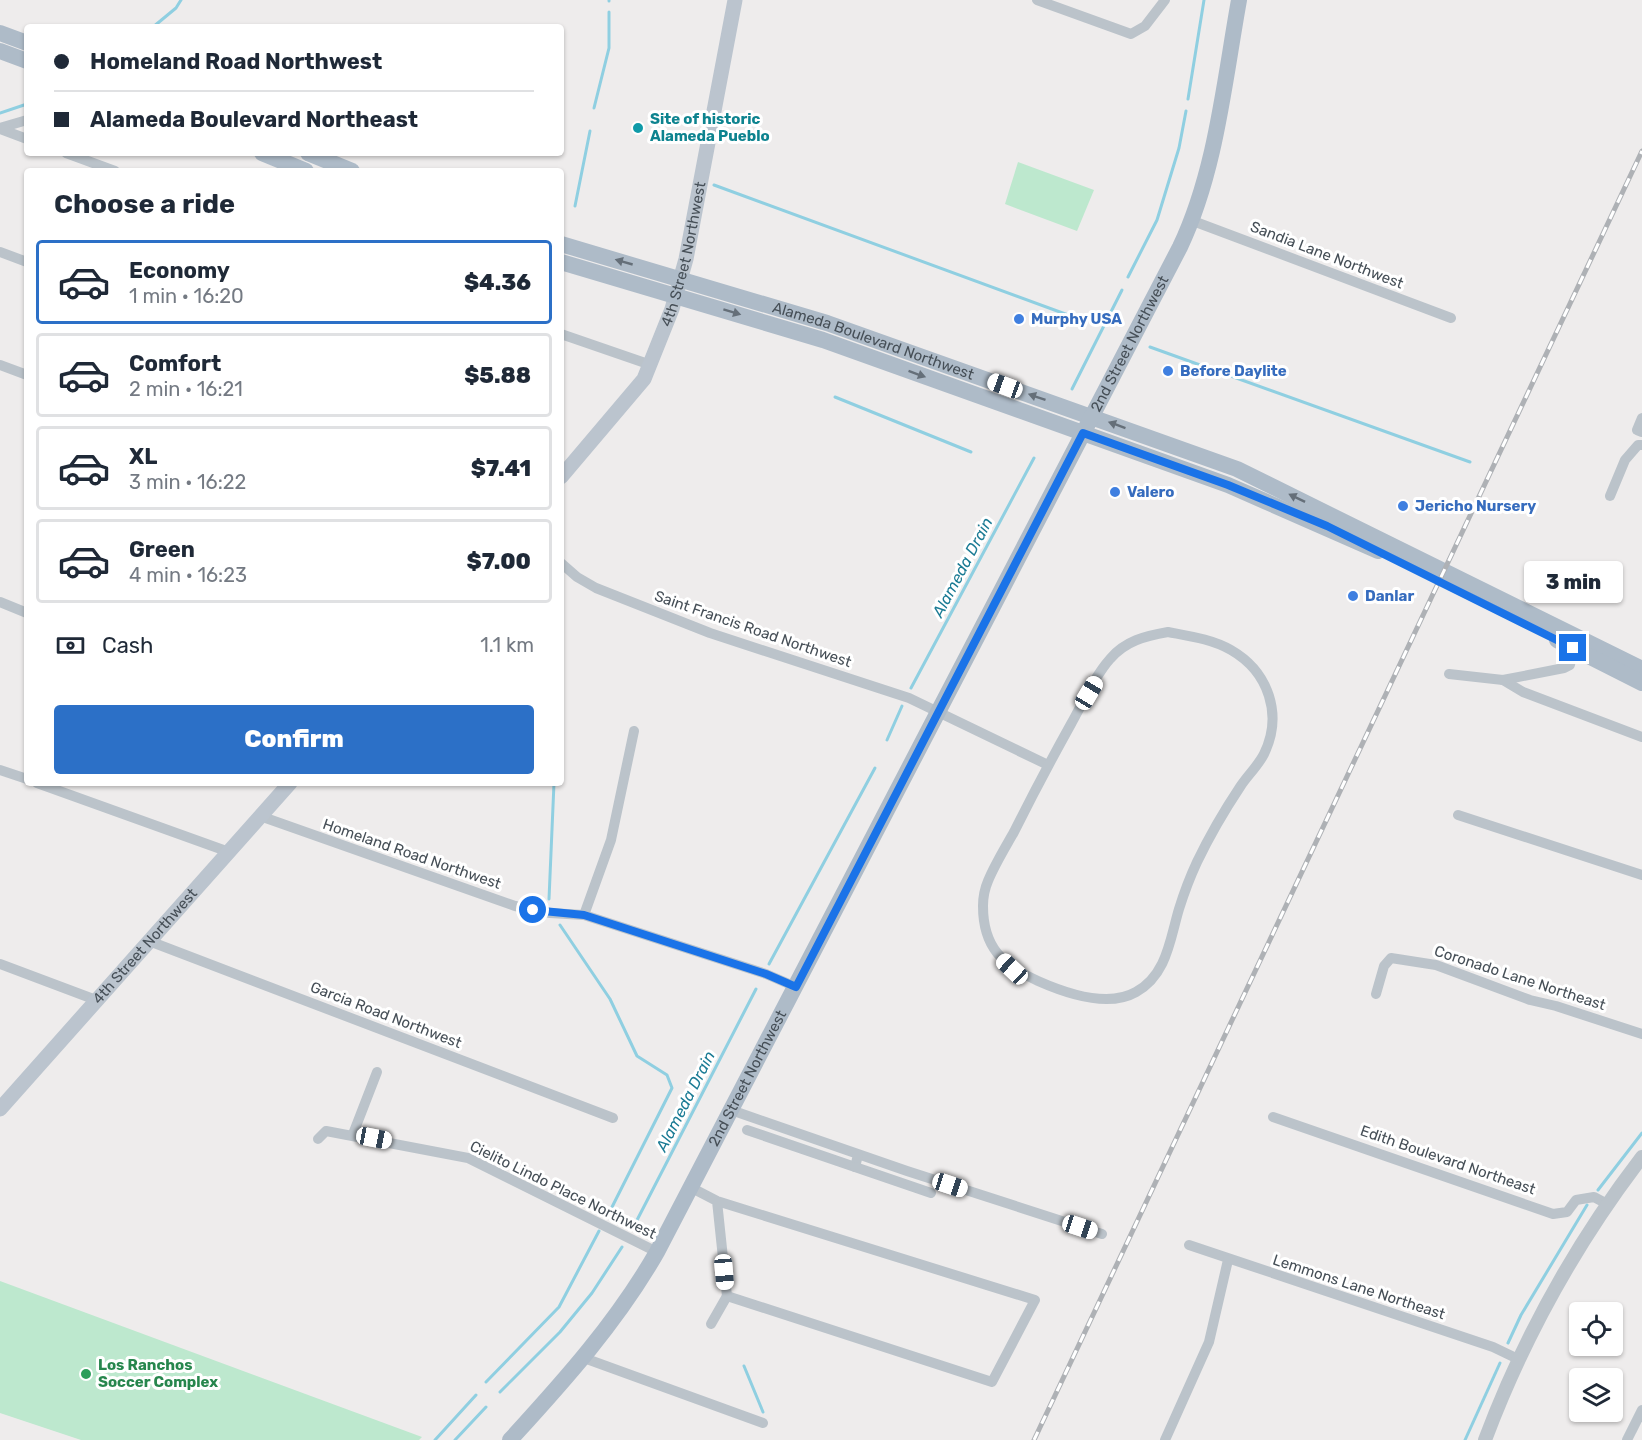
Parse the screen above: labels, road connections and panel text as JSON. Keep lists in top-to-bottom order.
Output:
{
  "streets": {
    "main road": ["4th Street Northwest", "Alameda Boulevard Northwest", "2nd Street Northwest"],
    "street": [
      "Sandia Lane Northwest",
      "Saint Francis Road Northwest",
      "Homeland Road Northwest",
      "Coronado Lane Northeast",
      "Garcia Road Northwest",
      "Edith Boulevard Northeast",
      "Cielito Lindo Place Northwest",
      "Lemmons Lane Northeast"
    ]
  },
  "crossings": [
    ["4th Street Northwest", "Alameda Boulevard Northwest"],
    ["4th Street Northwest", "Homeland Road Northwest"],
    ["4th Street Northwest", "Garcia Road Northwest"],
    ["Sandia Lane Northwest", "2nd Street Northwest"],
    ["Alameda Boulevard Northwest", "2nd Street Northwest"],
    ["2nd Street Northwest", "Saint Francis Road Northwest"],
    ["2nd Street Northwest", "Homeland Road Northwest"],
    ["2nd Street Northwest", "Cielito Lindo Place Northwest"]
  ],
  "water": ["Alameda Drain"],
  "places": [
    "Site of historic Alameda Pueblo",
    "Murphy USA",
    "Before Daylite",
    "Valero",
    "Jericho Nursery",
    "Danlar",
    "Los Ranchos Soccer Complex"
  ],
  "page": {
    "banner": ["Homeland Road Northwest", "Alameda Boulevard Northeast"],
    "heading": "Choose a ride",
    "list": [
      {
        "name": "Economy",
        "note": "1 min · 16:20",
        "value": "$4.36"
      },
      {
        "name": "Comfort",
        "note": "2 min · 16:21",
        "value": "$5.88"
      },
      {
        "name": "XL",
        "note": "3 min · 16:22",
        "value": "$7.41"
      },
      {
        "name": "Green",
        "note": "4 min · 16:23",
        "value": "$7.00"
      }
    ],
    "bubble": "3 min",
    "pay": ["Cash", "1.1 km"],
    "buttons": "Confirm"
  }
}
